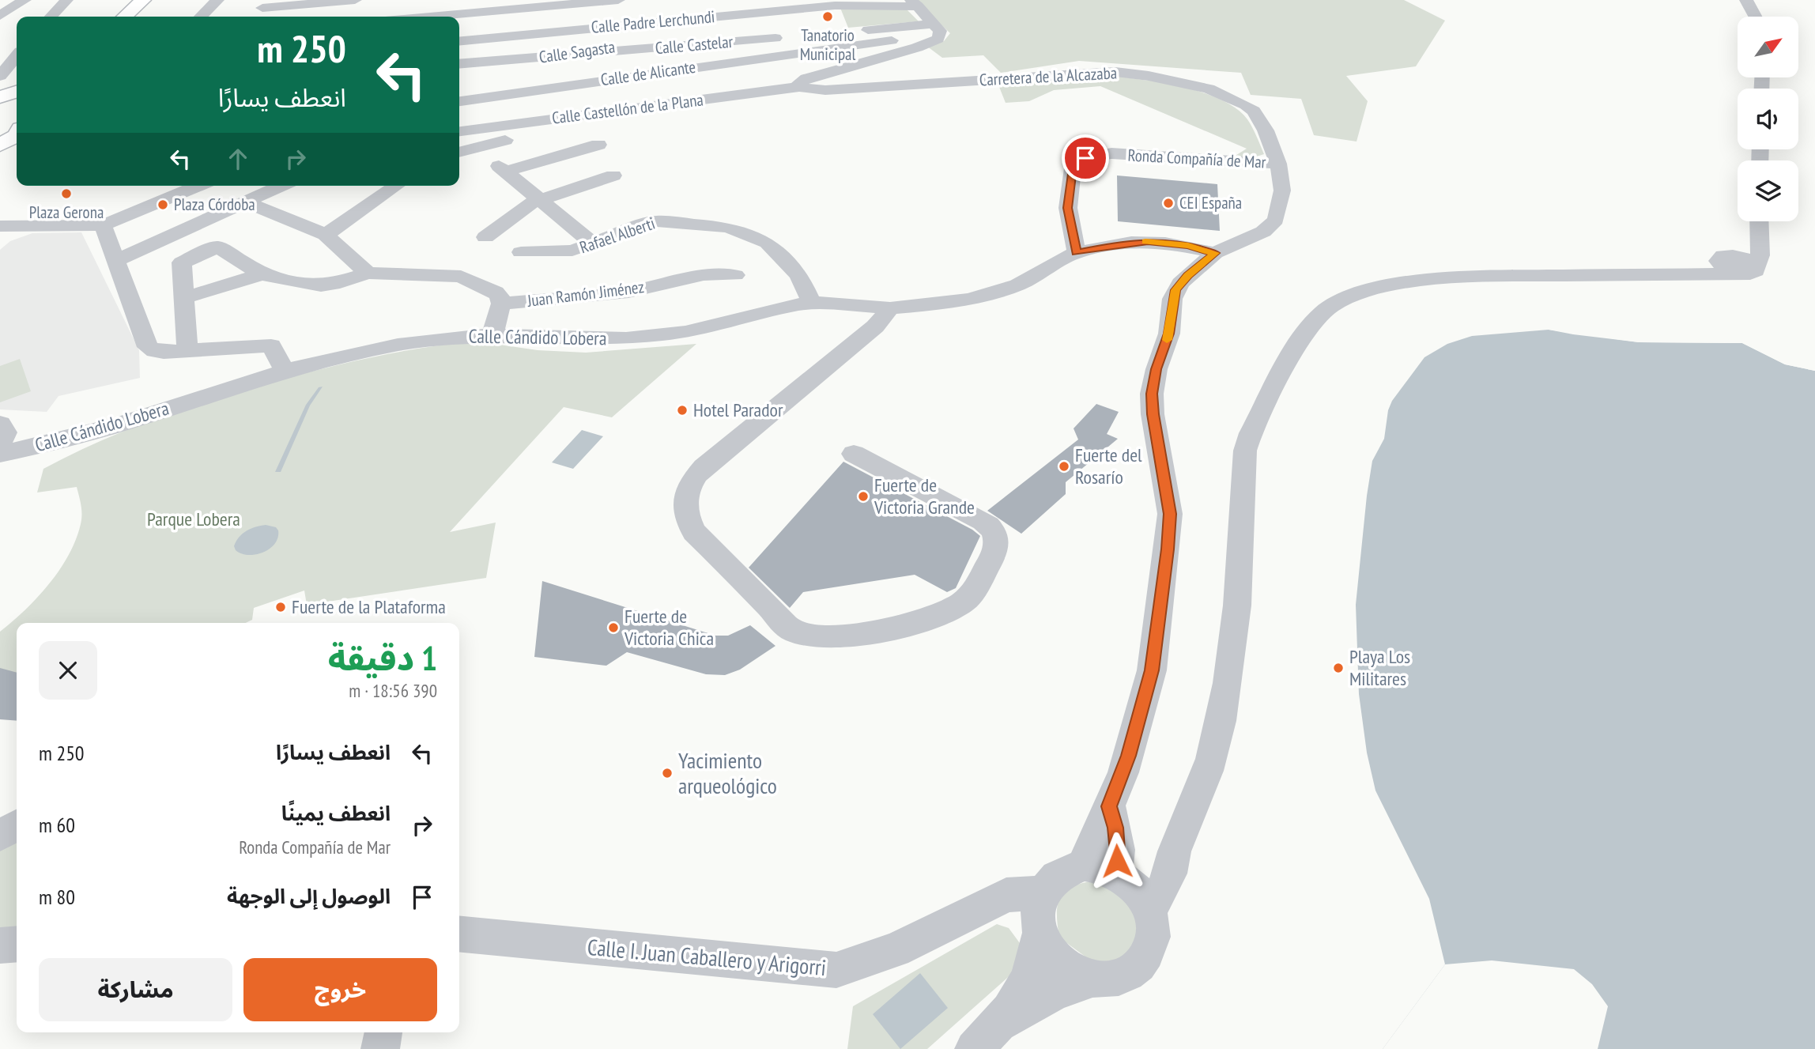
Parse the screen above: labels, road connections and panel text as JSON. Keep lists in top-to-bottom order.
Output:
{
  "streets": {
    "street": [
      "Calle Padre Lerchundi",
      "Calle Castelar",
      "Calle Sagasta",
      "Calle de Alicante",
      "Carretera de la Alcazaba",
      "Calle Castellón de la Plana",
      "Ronda Compañía de Mar",
      "Rafael Alberti",
      "Juan Ramón Jiménez",
      "Calle Cándido Lobera",
      "Calle I. Juan Caballero y Arigorri"
    ]
  },
  "crossings": [
    ["Calle Castelar", "Calle Sagasta"],
    ["Carretera de la Alcazaba", "Calle Castellón de la Plana"],
    ["Carretera de la Alcazaba", "Ronda Compañía de Mar"],
    ["Carretera de la Alcazaba", "Calle Cándido Lobera"],
    ["Carretera de la Alcazaba", "Calle I. Juan Caballero y Arigorri"],
    ["Ronda Compañía de Mar", "Calle Cándido Lobera"],
    ["Rafael Alberti", "Calle Cándido Lobera"]
  ],
  "parks": ["Parque Lobera"],
  "places": [
    "Tanatorio Municipal",
    "Plaza Gerona",
    "CEI España",
    "Plaza Córdoba",
    "Hotel Parador",
    "Fuerte del Rosarío",
    "Fuerte de Victoria Grande",
    "Fuerte de la Plataforma",
    "Fuerte de Victoria Chica",
    "Playa Los Militares",
    "Yacimiento arqueológico"
  ],
  "north": "top right",
  "page": {
    "turn": ["250 m", "انعطف يسارًا"],
    "heading": ["1 دقيقة", "390 m · 18:56"],
    "list": [
      {
        "name": "انعطف يسارًا",
        "value": "250 m"
      },
      {
        "name": "انعطف يمينًا",
        "note": "Ronda Compañía de Mar",
        "value": "60 m"
      },
      {
        "name": "الوصول إلى الوجهة",
        "value": "80 m"
      }
    ],
    "buttons": ["خروج", "مشاركة"]
  }
}
